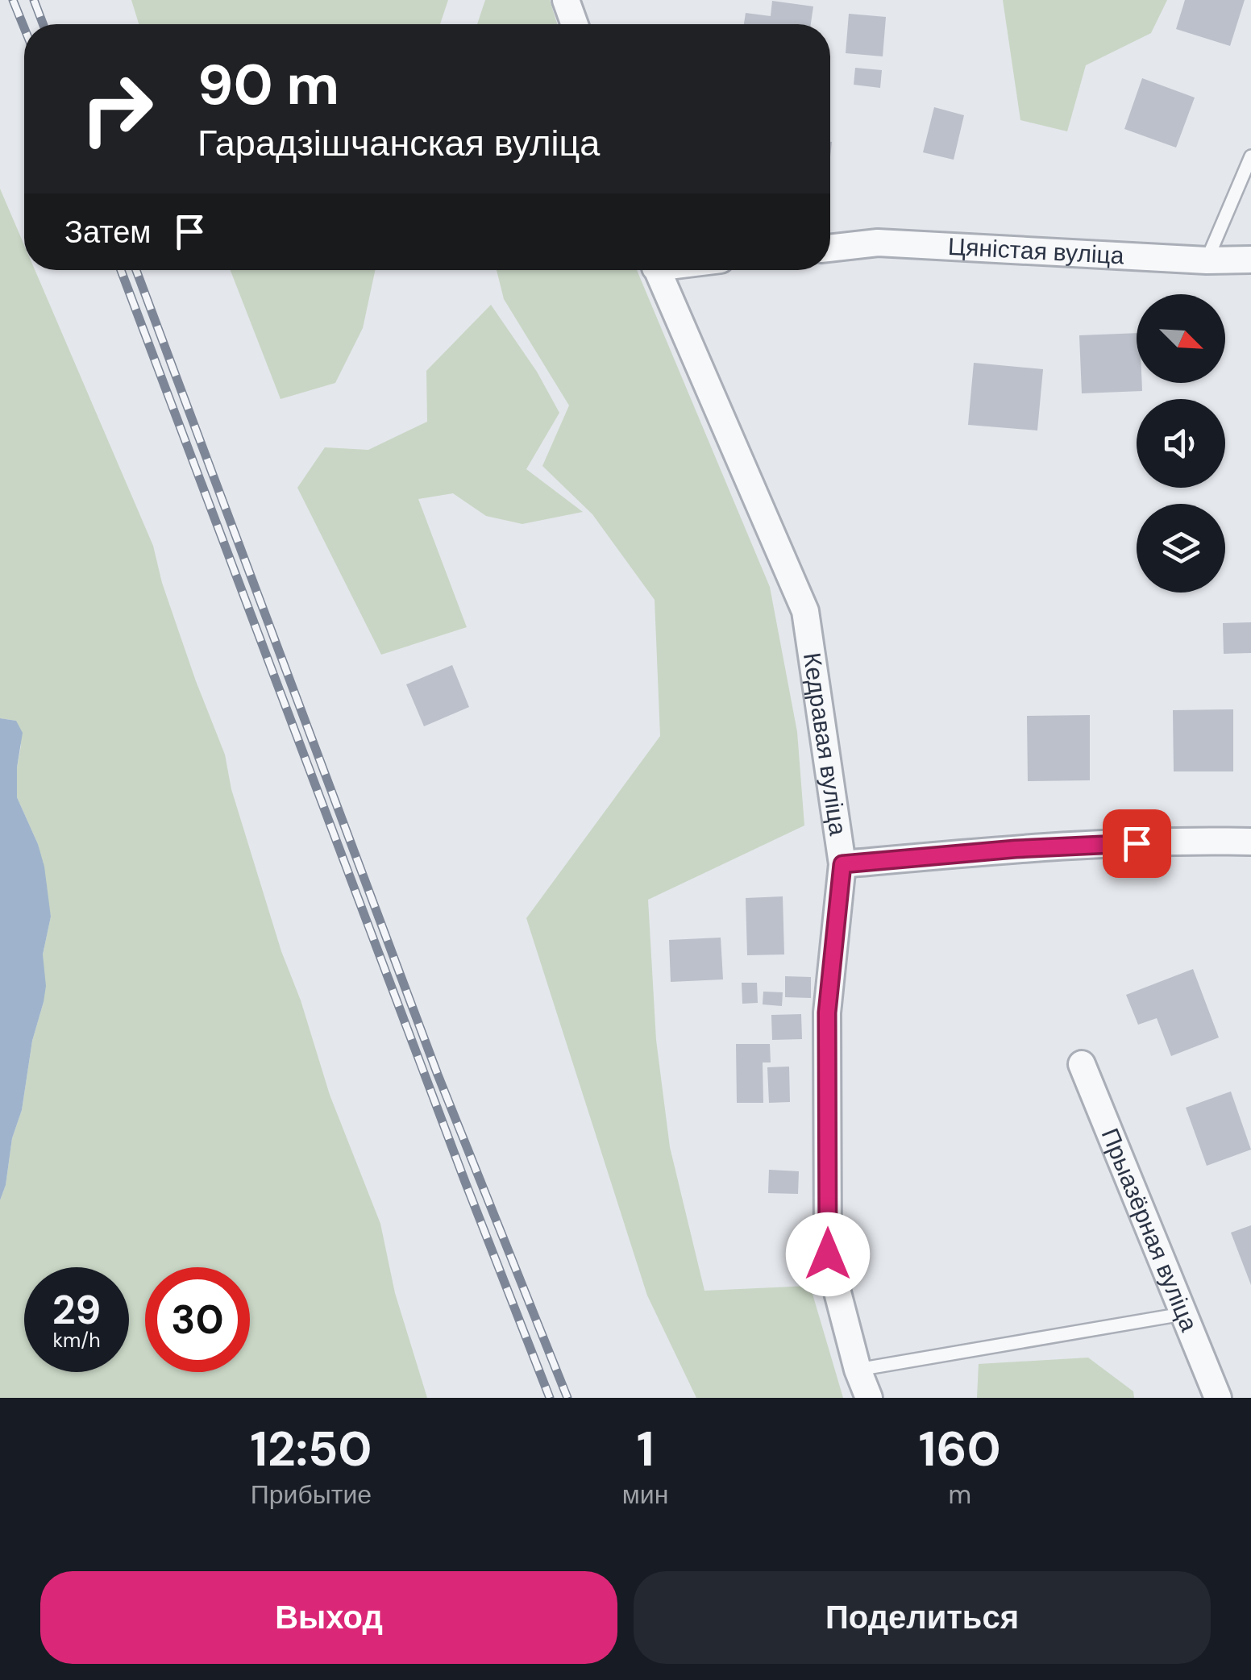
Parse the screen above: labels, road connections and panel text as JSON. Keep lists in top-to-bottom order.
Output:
{
  "streets": {
    "street": ["Цяністая вуліца", "Кедравая вуліца", "Прыазёрная вуліца"]
  },
  "north": "bottom right",
  "page": {
    "turn": ["90 m", "Гарадзішчанская вуліца"],
    "then": "Затем",
    "speed": "29 km/h",
    "limit": "30",
    "eta": [
      "12:50",
      "Прибытие",
      "1",
      "мин",
      "160",
      "m"
    ],
    "buttons": ["Выход", "Поделиться"]
  }
}
